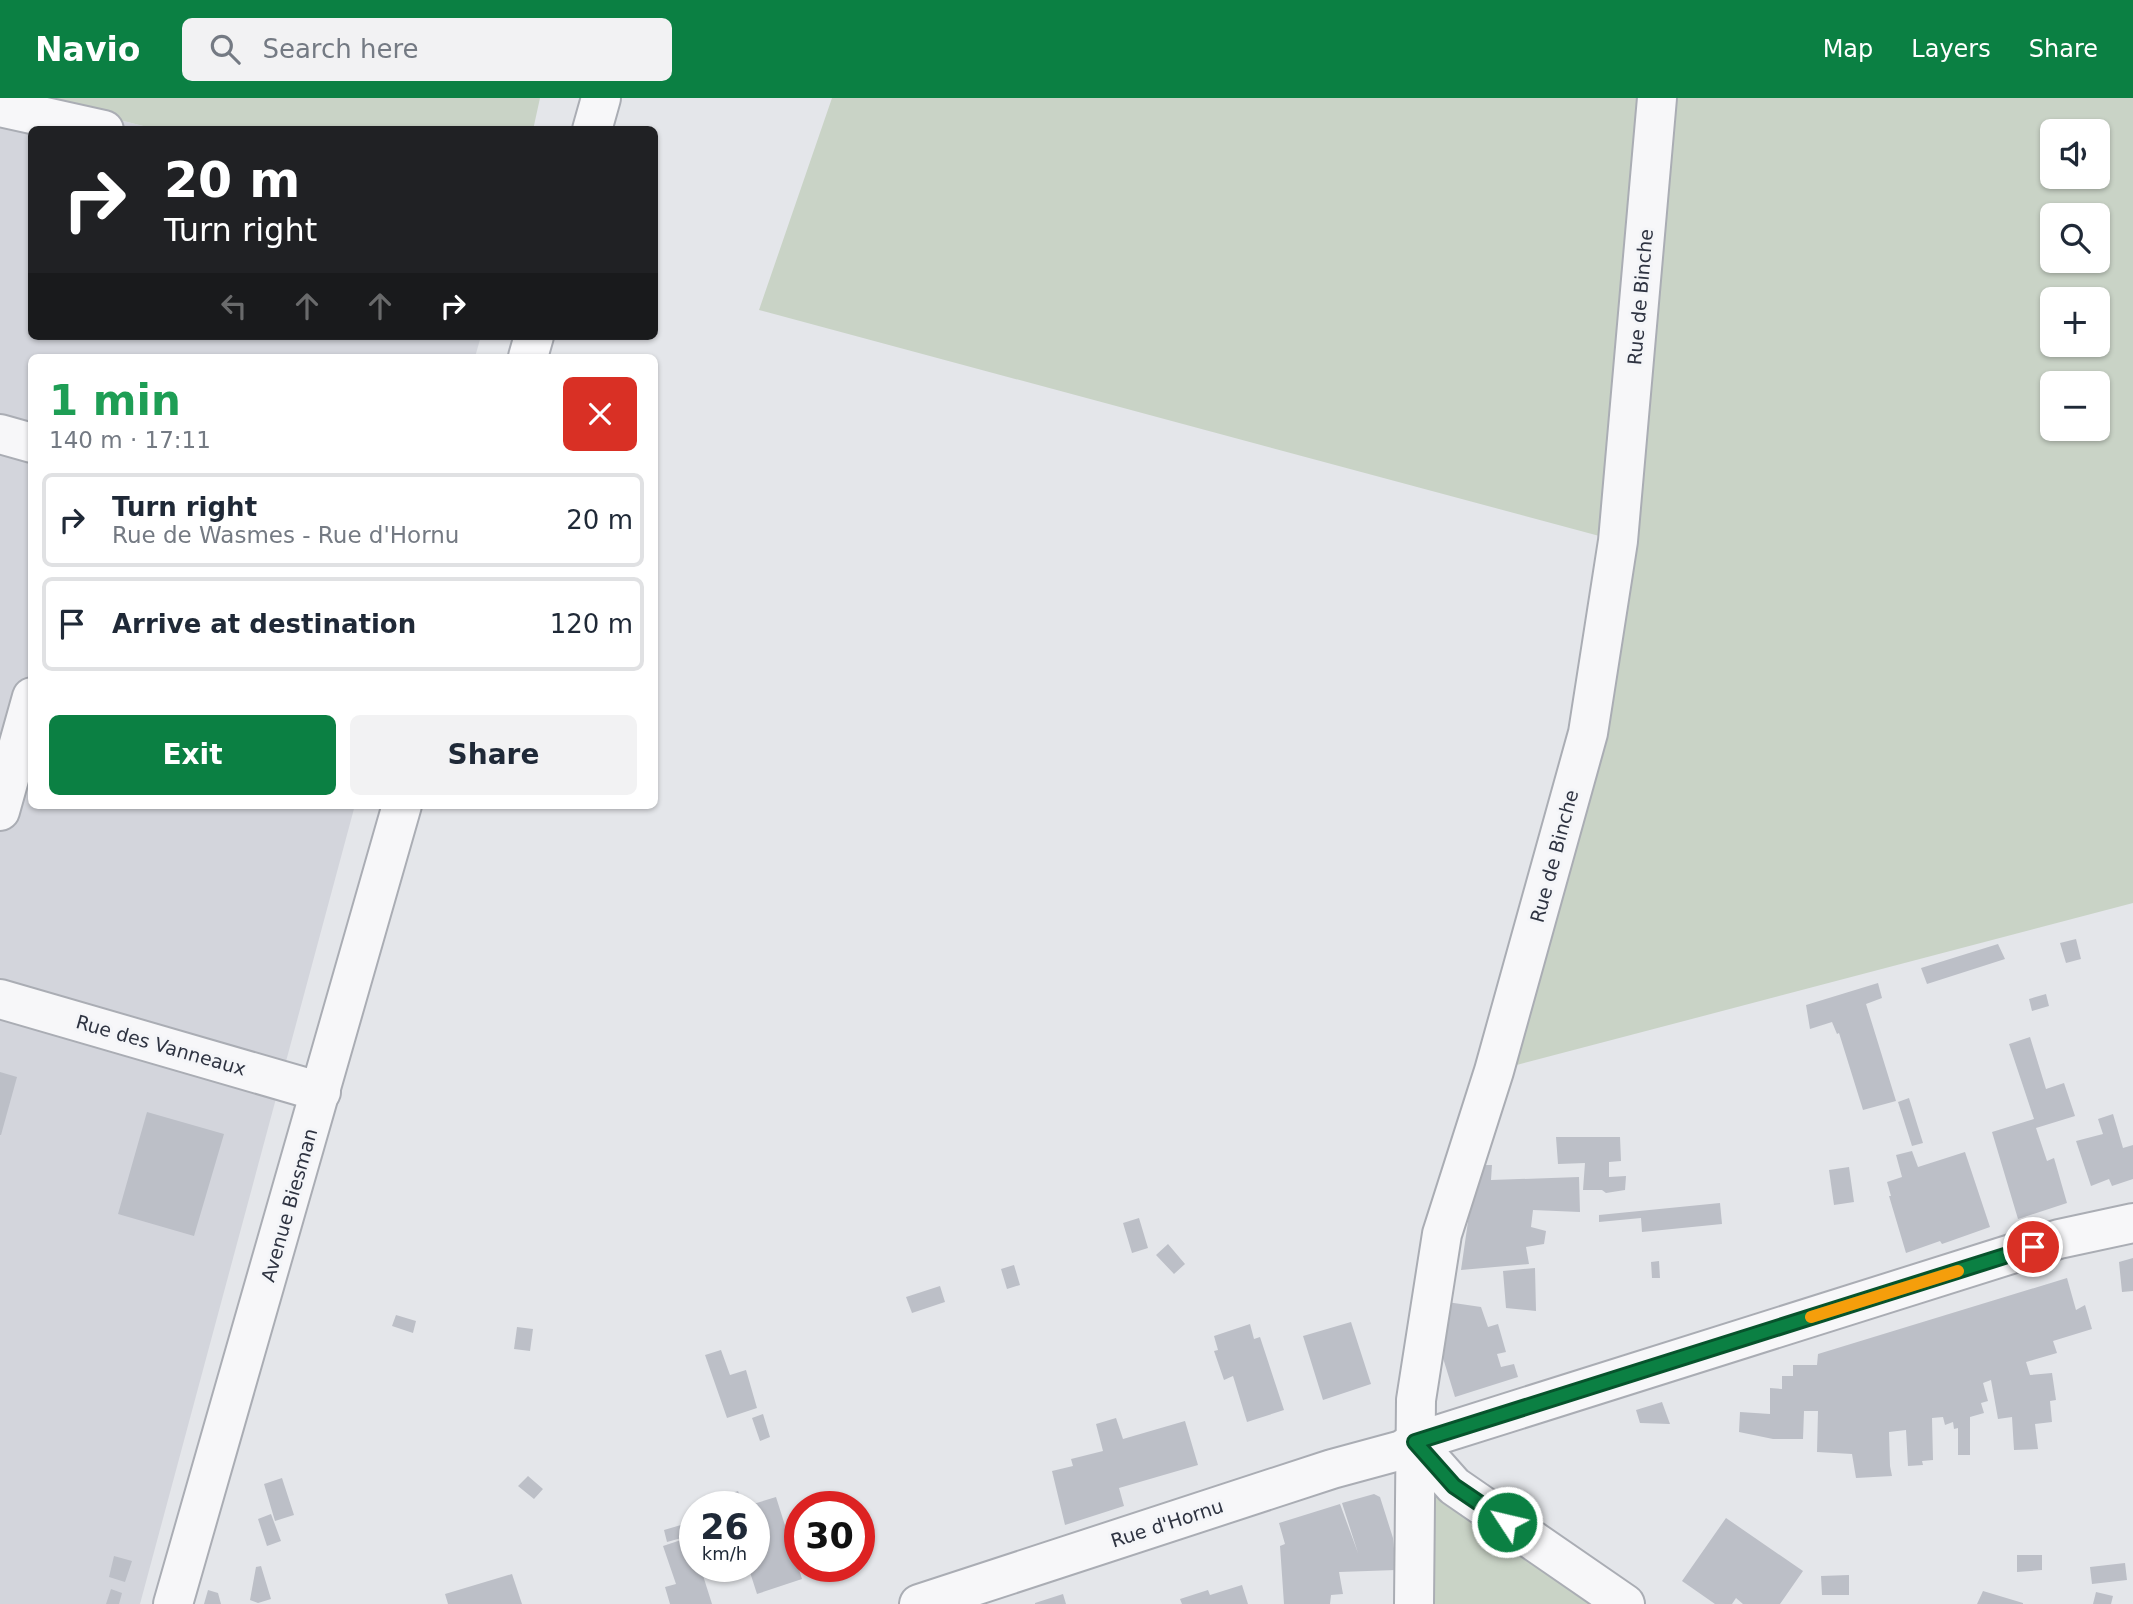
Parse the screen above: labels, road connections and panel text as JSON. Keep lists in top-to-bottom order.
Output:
{
  "streets": {
    "street": [
      "Rue de Binche",
      "Rue des Vanneaux",
      "Avenue Biesman",
      "Rue d'Hornu"
    ]
  },
  "crossings": [
    ["Rue de Binche", "Rue d'Hornu"],
    ["Rue des Vanneaux", "Avenue Biesman"]
  ],
  "page": {
    "header": "Navio",
    "search": "Search here",
    "nav": ["Map", "Layers", "Share"],
    "map_buttons": ["+", "−"],
    "turn": ["20 m", "Turn right"],
    "heading": ["1 min", "140 m · 17:11"],
    "list": [
      {
        "name": "Turn right",
        "note": "Rue de Wasmes - Rue d'Hornu",
        "value": "20 m"
      },
      {
        "name": "Arrive at destination",
        "value": "120 m"
      }
    ],
    "buttons": ["Exit", "Share"],
    "speed": "26 km/h",
    "limit": "30"
  }
}
